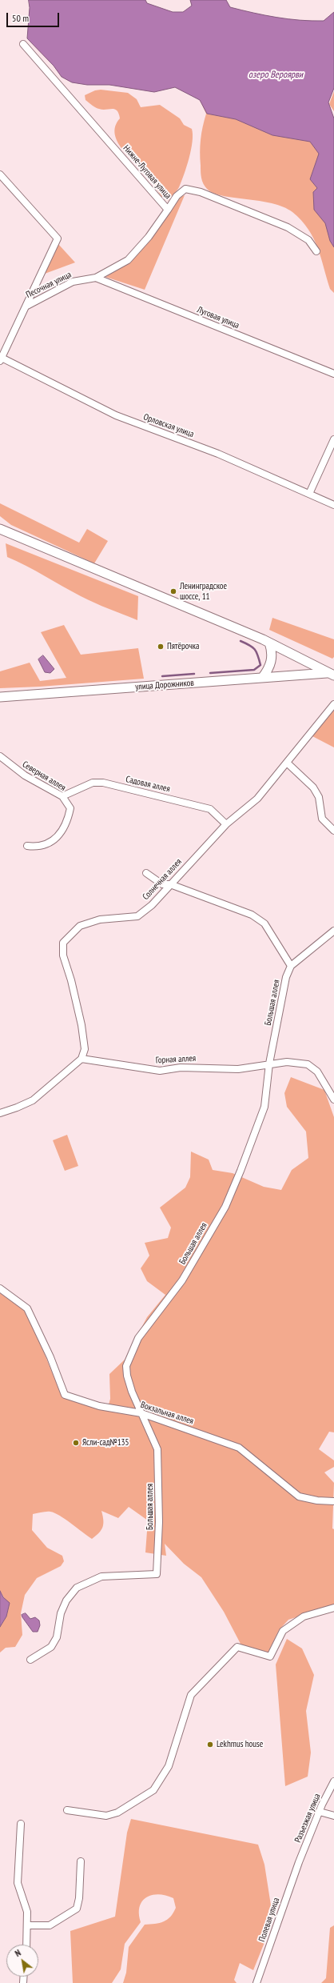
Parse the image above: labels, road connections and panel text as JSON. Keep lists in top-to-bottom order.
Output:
{
  "streets": {
    "main road": ["улица Дорожников"],
    "street": [
      "Нижне-Луговая улица",
      "Песочная улица",
      "Луговая улица",
      "Орловская улица",
      "Северная аллея",
      "Садовая аллея",
      "Солнечная аллея",
      "Большая аллея",
      "Горная аллея",
      "Вокзальная аллея",
      "Разъезжая улица",
      "Полевая улица"
    ]
  },
  "crossings": [
    ["Нижне-Луговая улица", "Песочная улица"],
    ["Песочная улица", "Луговая улица"],
    ["Песочная улица", "Орловская улица"],
    ["Северная аллея", "Садовая аллея"],
    ["Садовая аллея", "Солнечная аллея"],
    ["Солнечная аллея", "Горная аллея"],
    ["Большая аллея", "Горная аллея"],
    ["Большая аллея", "Вокзальная аллея"],
    ["Разъезжая улица", "Полевая улица"]
  ],
  "water": ["озеро Вероярви"],
  "places": [
    "Ленинградское шоссе, 11",
    "Пятёрочка",
    "Ясли-сад№135",
    "Lekhmus house"
  ],
  "scale_bar": "50 m",
  "north": "top left"
}
